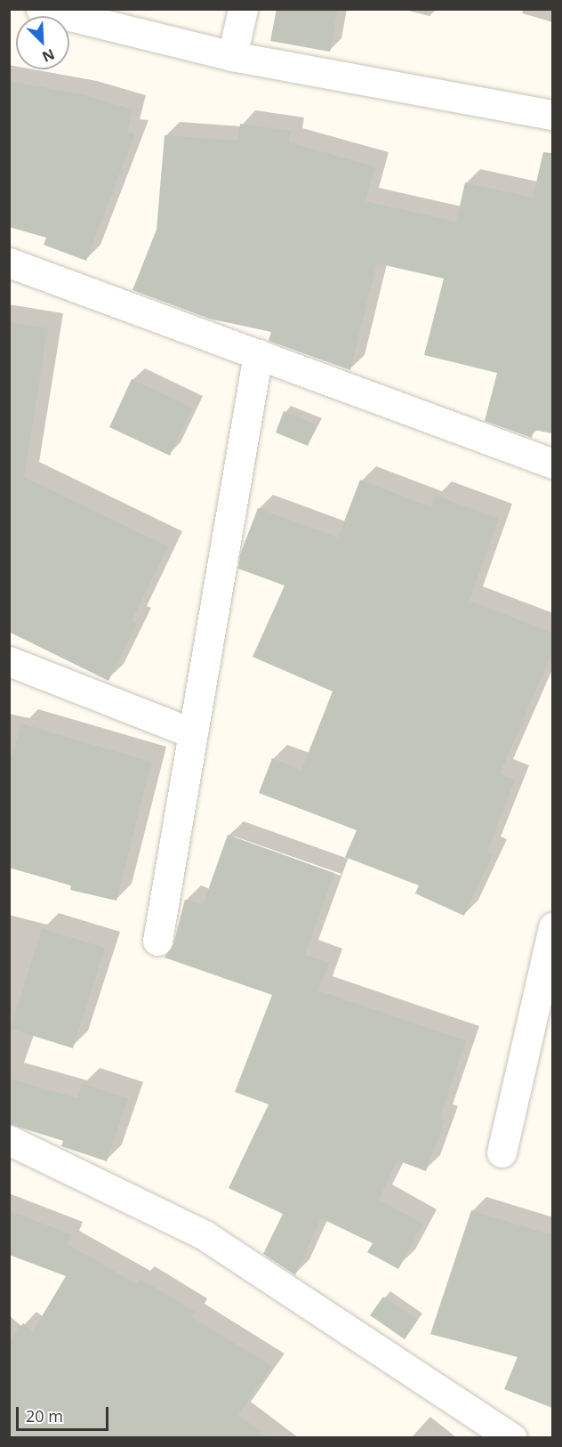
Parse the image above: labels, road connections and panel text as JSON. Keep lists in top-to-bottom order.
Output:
{
  "scale_bar": "20 m",
  "north": "bottom right"
}
